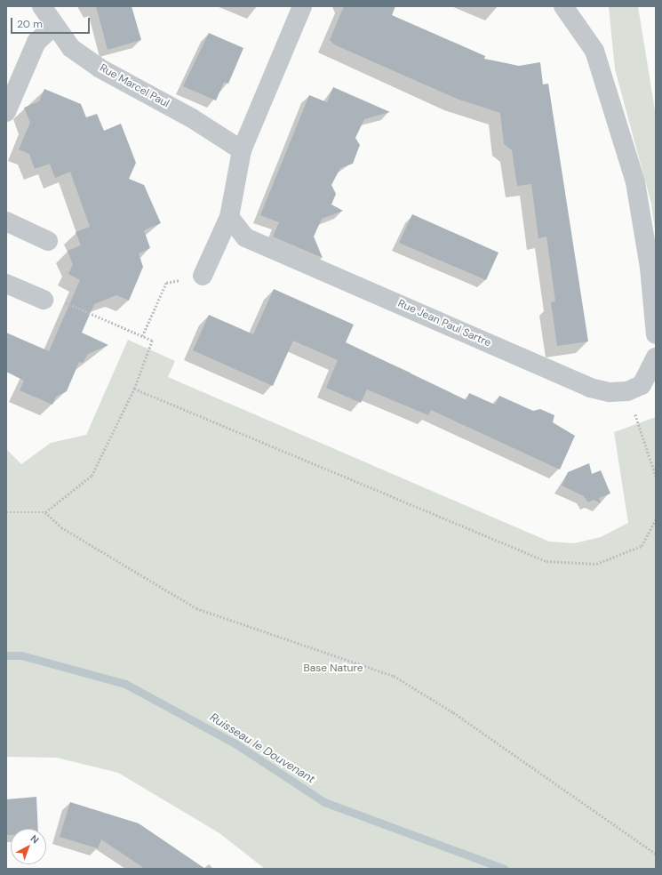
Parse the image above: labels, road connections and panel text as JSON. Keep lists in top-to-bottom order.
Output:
{
  "streets": {
    "street": ["Rue Marcel Paul", "Rue Jean Paul Sartre"]
  },
  "water": ["Ruisseau le Douvenant"],
  "parks": ["Base Nature"],
  "scale_bar": "20 m",
  "north": "top right"
}
